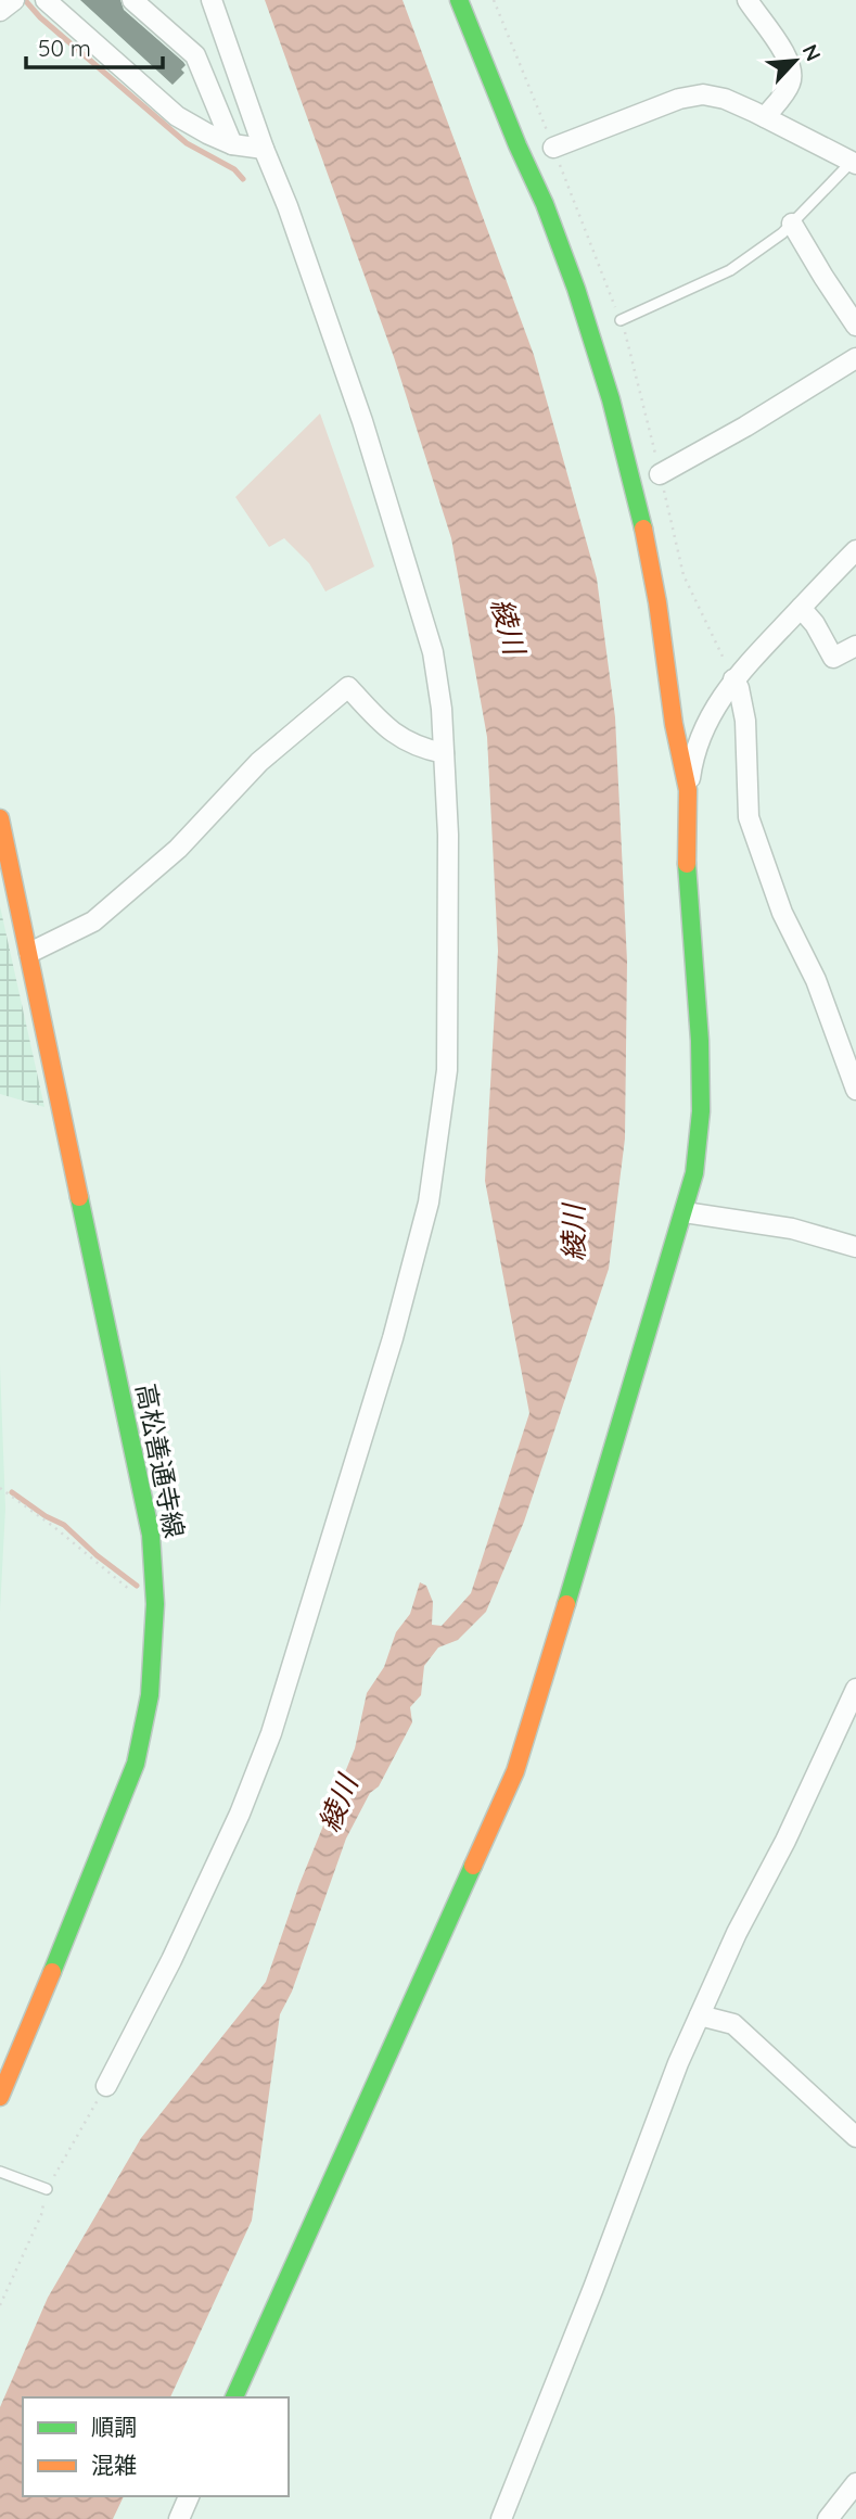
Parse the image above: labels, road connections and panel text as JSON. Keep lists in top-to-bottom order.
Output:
{
  "streets": {
    "street": ["高松善通寺線"]
  },
  "water": ["綾川"],
  "legend": ["順調", "混雑"],
  "scale_bar": "50 m",
  "north": "top right"
}
